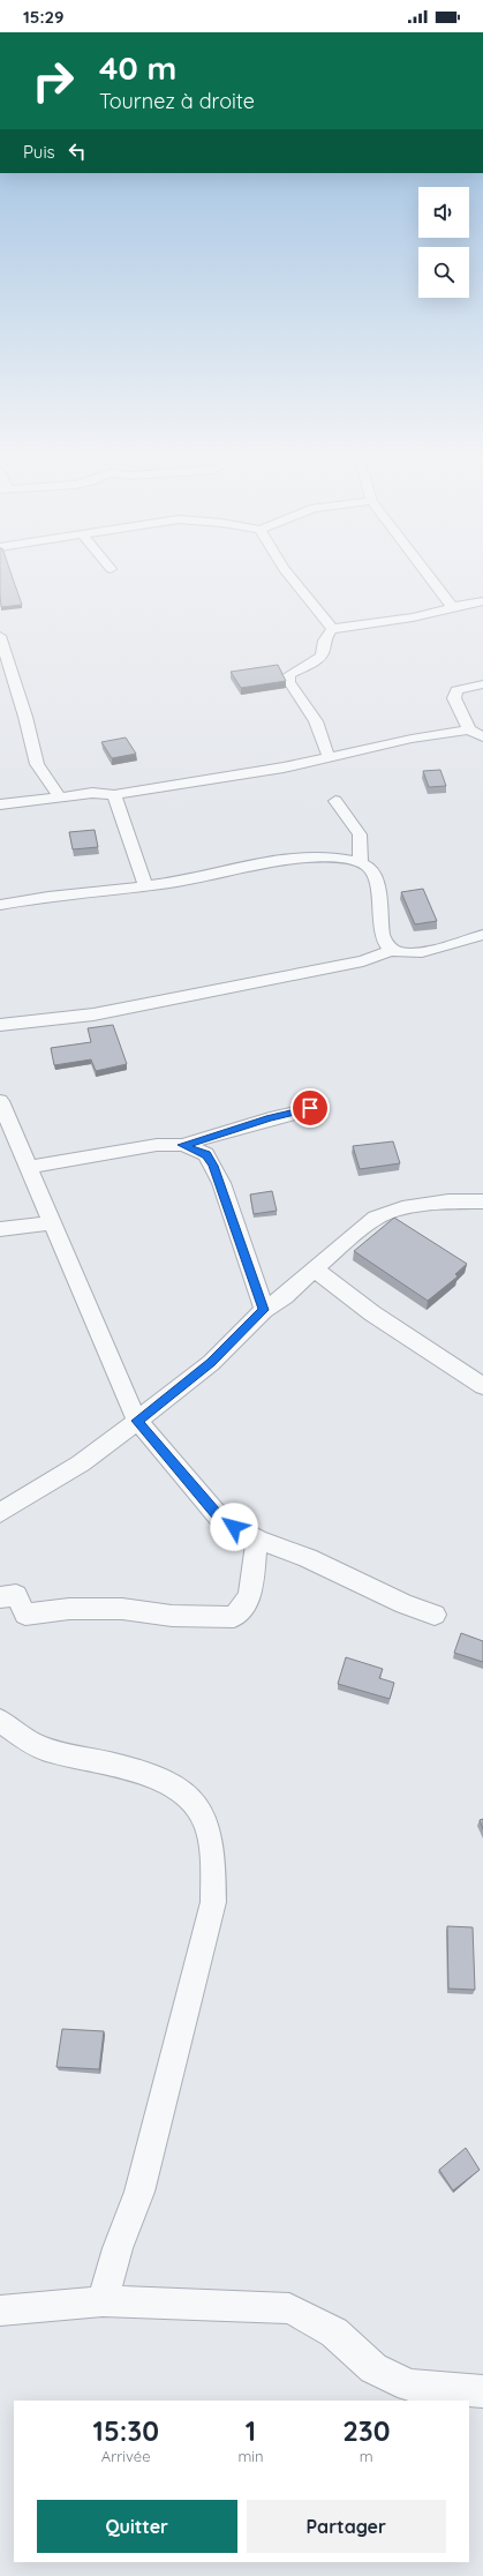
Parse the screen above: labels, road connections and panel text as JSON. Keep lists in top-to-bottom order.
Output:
{
  "page": {
    "status": "15:29",
    "turn": ["40 m", "Tournez à droite"],
    "then": "Puis",
    "eta": [
      "15:30",
      "Arrivée",
      "1",
      "min",
      "230",
      "m"
    ],
    "buttons": ["Quitter", "Partager"]
  }
}
